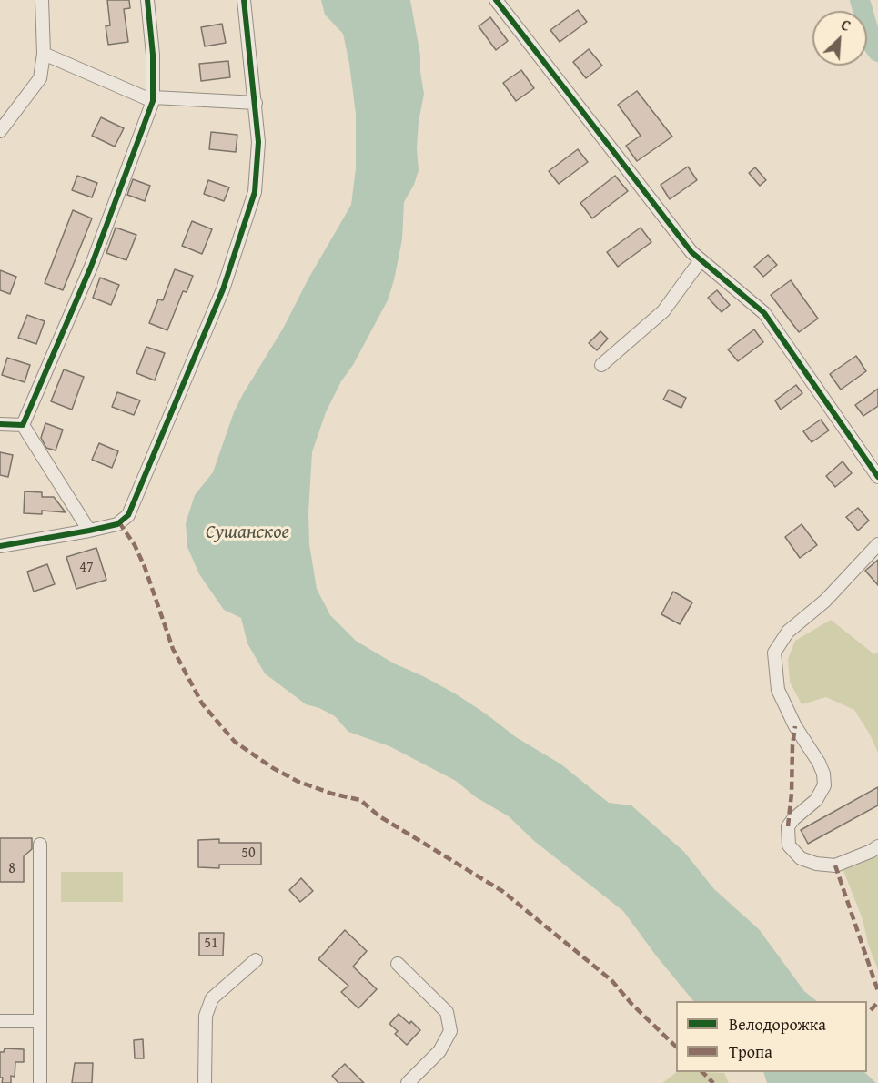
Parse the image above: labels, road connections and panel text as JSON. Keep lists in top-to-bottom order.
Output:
{
  "water": ["Сушанское"],
  "house_numbers": [
    "47",
    "50",
    "8",
    "51"
  ],
  "legend": ["Велодорожка", "Тропа"],
  "north": "top right"
}
